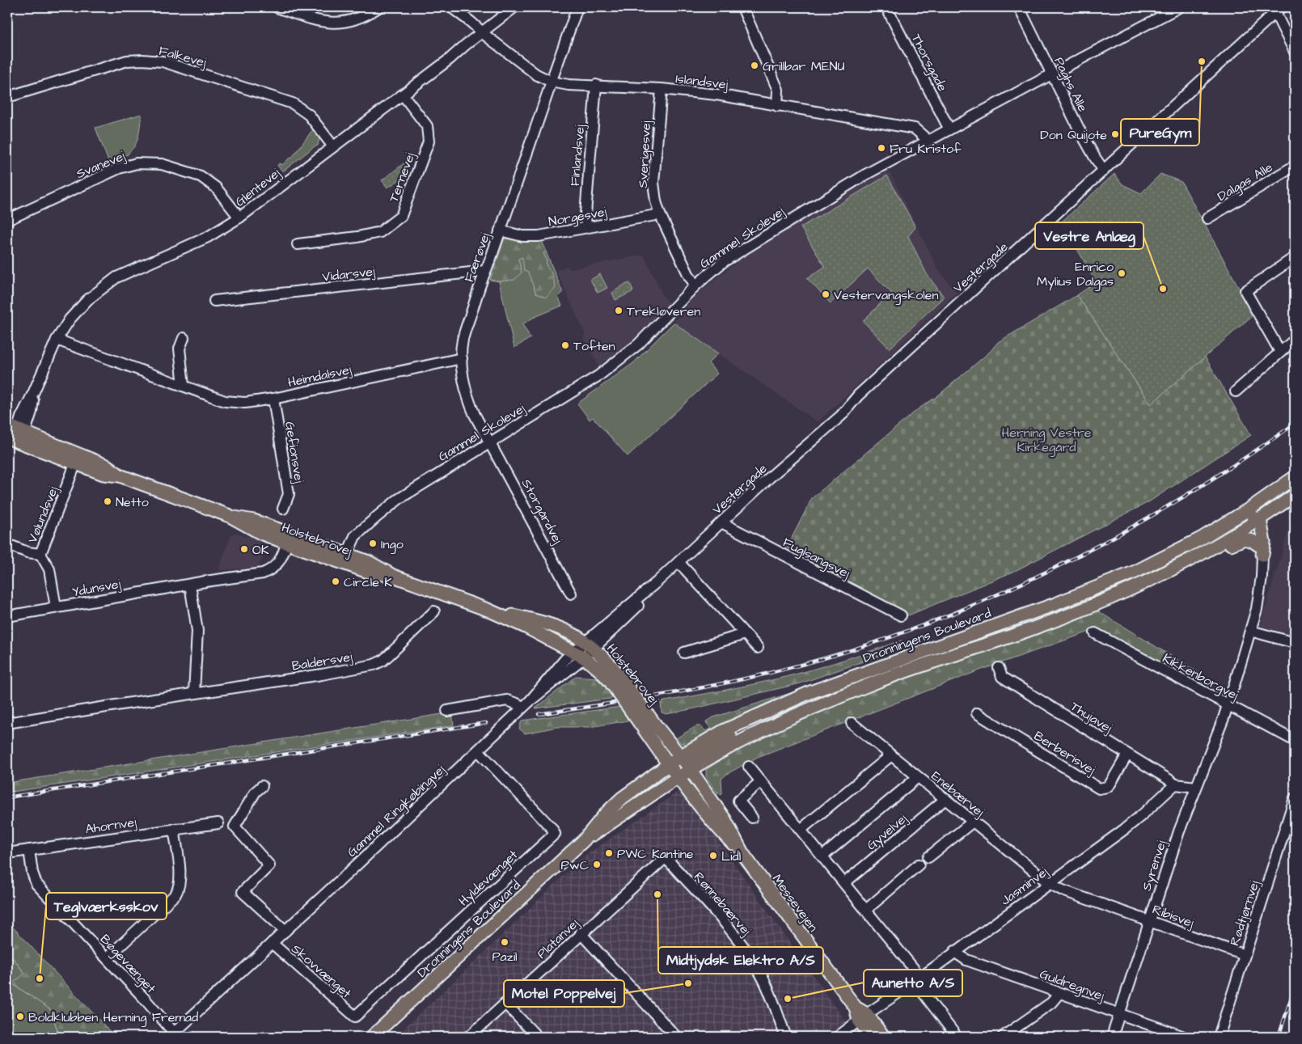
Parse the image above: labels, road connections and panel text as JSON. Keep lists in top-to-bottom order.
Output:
{
  "streets": {
    "main road": ["Holstebrovej", "Dronningens Boulevard", "Messevejen"],
    "street": [
      "Falkevej",
      "Thorsgade",
      "Islandsvej",
      "Paghs Alle",
      "Sverigesvej",
      "Finlandsvej",
      "Svanevej",
      "Ternevej",
      "Dalgas Alle",
      "Glentevej",
      "Norgesvej",
      "Gammel Skolevej",
      "Færøvej",
      "Vestergade",
      "Vidarsvej",
      "Heimdalsvej",
      "Gefionsvej",
      "Storgårdvej",
      "Vølundsvej",
      "Fuglsangsvej",
      "Ydunsvej",
      "Baldersvej",
      "Kikkenborgvej",
      "Thujavej",
      "Berberisvej",
      "Enebærvej",
      "Gammel Ringkøbingvej",
      "Ahornvej",
      "Gyvelvej",
      "Syrenvej",
      "Hyldevænget",
      "Jasminvej",
      "Rønnebærvej",
      "Rødtjørnvej",
      "Ribisvej",
      "Platanvej",
      "Bøgevænget",
      "Skovvænget",
      "Guldregnvej"
    ]
  },
  "crossings": [
    ["Falkevej", "Glentevej"],
    ["Thorsgade", "Gammel Skolevej"],
    ["Islandsvej", "Sverigesvej"],
    ["Islandsvej", "Finlandsvej"],
    ["Islandsvej", "Glentevej"],
    ["Islandsvej", "Gammel Skolevej"],
    ["Islandsvej", "Færøvej"],
    ["Paghs Alle", "Gammel Skolevej"],
    ["Paghs Alle", "Vestergade"],
    ["Sverigesvej", "Norgesvej"],
    ["Sverigesvej", "Gammel Skolevej"],
    ["Finlandsvej", "Norgesvej"],
    ["Svanevej", "Glentevej"],
    ["Ternevej", "Glentevej"],
    ["Glentevej", "Heimdalsvej"],
    ["Glentevej", "Holstebrovej"],
    ["Norgesvej", "Færøvej"],
    ["Gammel Skolevej", "Færøvej"],
    ["Gammel Skolevej", "Storgårdvej"],
    ["Gammel Skolevej", "Holstebrovej"],
    ["Færøvej", "Vidarsvej"],
    ["Færøvej", "Heimdalsvej"],
    ["Færøvej", "Storgårdvej"],
    ["Vestergade", "Holstebrovej"],
    ["Vestergade", "Fuglsangsvej"],
    ["Vestergade", "Gammel Ringkøbingvej"],
    ["Heimdalsvej", "Gefionsvej"],
    ["Vølundsvej", "Holstebrovej"],
    ["Vølundsvej", "Ydunsvej"],
    ["Holstebrovej", "Ydunsvej"],
    ["Holstebrovej", "Dronningens Boulevard"],
    ["Holstebrovej", "Gammel Ringkøbingvej"],
    ["Holstebrovej", "Messevejen"],
    ["Dronningens Boulevard", "Messevejen"],
    ["Kikkenborgvej", "Syrenvej"],
    ["Thujavej", "Berberisvej"],
    ["Thujavej", "Jasminvej"],
    ["Enebærvej", "Gyvelvej"],
    ["Enebærvej", "Jasminvej"],
    ["Enebærvej", "Ribisvej"],
    ["Gammel Ringkøbingvej", "Hyldevænget"],
    ["Gammel Ringkøbingvej", "Bøgevænget"],
    ["Gammel Ringkøbingvej", "Skovvænget"],
    ["Ahornvej", "Bøgevænget"],
    ["Syrenvej", "Ribisvej"],
    ["Syrenvej", "Guldregnvej"],
    ["Hyldevænget", "Skovvænget"],
    ["Jasminvej", "Messevejen"],
    ["Jasminvej", "Ribisvej"],
    ["Jasminvej", "Guldregnvej"],
    ["Rønnebærvej", "Platanvej"],
    ["Rødtjørnvej", "Ribisvej"]
  ],
  "parks": ["Herning Vestre Kirkegård"],
  "places": [
    "PureGym",
    "Grillbar MENU",
    "Don Quijote",
    "Fru Kristof",
    "Enrico Mylius Dalgas",
    "Vestre Anlæg",
    "Vestervangskolen",
    "Trekløveren",
    "Toften",
    "Netto",
    "Ingo",
    "OK",
    "Circle K",
    "PWC Kantine",
    "Lidl",
    "PwC",
    "Midtjydsk Elektro A/S",
    "Pazil",
    "Teglværksskov",
    "Motel Poppelvej",
    "Aunetto A/S",
    "Boldklubben Herning Fremad"
  ]
}
